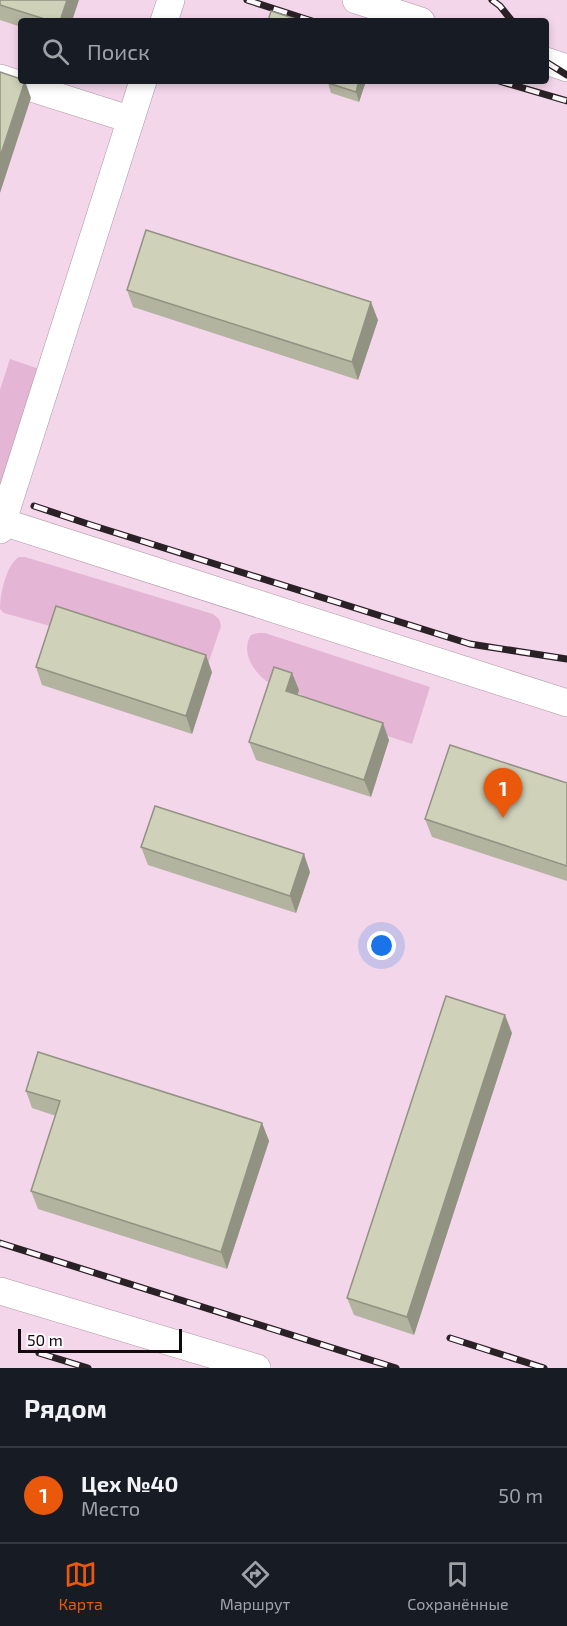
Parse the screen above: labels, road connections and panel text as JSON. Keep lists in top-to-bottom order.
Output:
{
  "scale_bar": "50 m",
  "page": {
    "search": "Поиск",
    "pins": "1",
    "scale": "50 m",
    "heading": "Рядом",
    "list": [
      {
        "mark": "1",
        "name": "Цех №40",
        "note": "Место",
        "value": "50 m"
      }
    ],
    "nav": ["Карта", "Маршрут", "Сохранённые"]
  }
}
